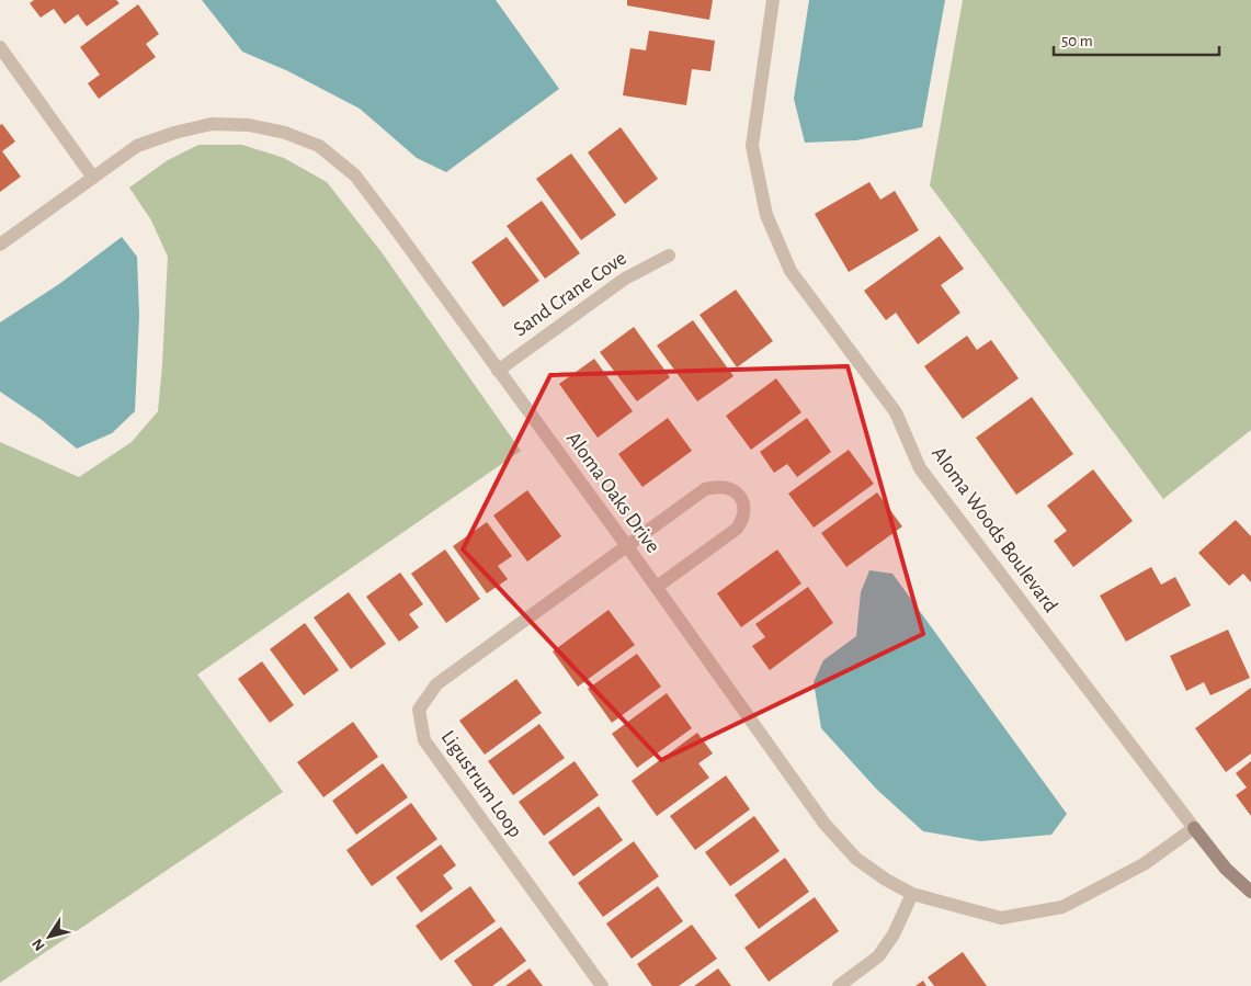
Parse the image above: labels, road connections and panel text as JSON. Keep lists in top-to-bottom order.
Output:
{
  "streets": {
    "street": [
      "Sand Crane Cove",
      "Aloma Oaks Drive",
      "Aloma Woods Boulevard",
      "Ligustrum Loop"
    ]
  },
  "crossings": [
    ["Sand Crane Cove", "Aloma Oaks Drive"],
    ["Aloma Oaks Drive", "Aloma Woods Boulevard"],
    ["Aloma Oaks Drive", "Ligustrum Loop"]
  ],
  "scale_bar": "50 m",
  "north": "bottom left"
}
